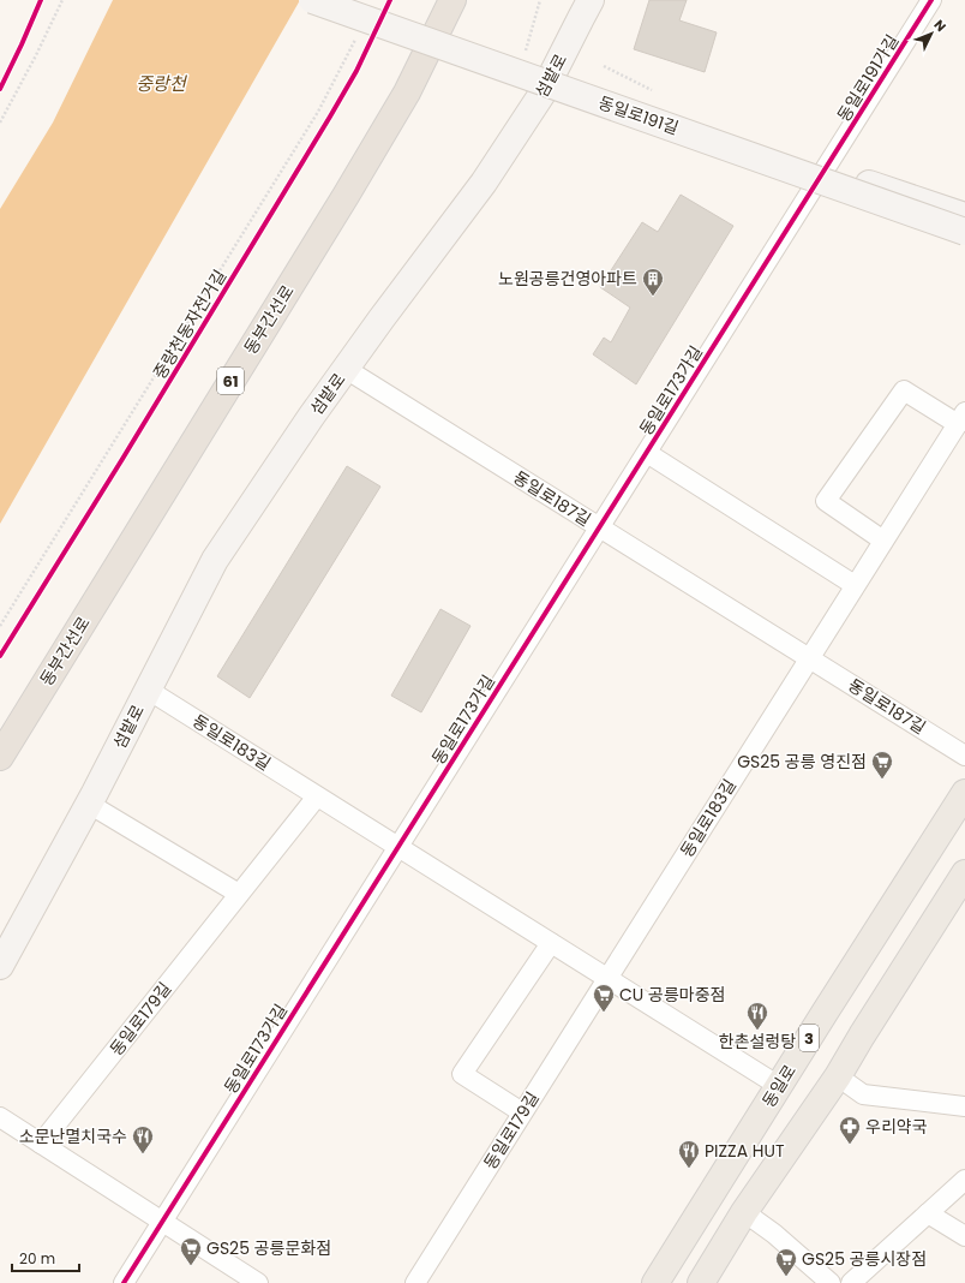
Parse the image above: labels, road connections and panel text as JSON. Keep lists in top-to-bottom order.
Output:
{
  "streets": {
    "highway": ["동부간선로", "61"],
    "main road": [
      "섬밭로",
      "동일로191길",
      "3",
      "동일로"
    ],
    "street": [
      "동일로191가길",
      "동일로173가길",
      "동일로187길",
      "동일로183길",
      "동일로179길"
    ],
    "cycle path": ["중랑천동자전거길"]
  },
  "crossings": [
    ["섬밭로", "동일로191길"],
    ["섬밭로", "동일로187길"],
    ["섬밭로", "동일로183길"],
    ["동일로191가길", "동일로191길"],
    ["동일로191가길", "동일로173가길"],
    ["동일로191길", "동일로173가길"],
    ["동일로173가길", "동일로187길"],
    ["동일로173가길", "동일로183길"],
    ["동일로187길", "동일로183길"],
    ["동일로183길", "동일로179길"],
    ["동일로183길", "동일로"]
  ],
  "water": ["중랑천"],
  "places": {
    "building": ["노원공릉건영아파트"],
    "supermarket": [
      "GS25 공릉 영진점",
      "CU 공릉마중점",
      "GS25 공릉문화점",
      "GS25 공릉시장점"
    ],
    "restaurant": ["한촌설렁탕", "소문난멸치국수", "PIZZA HUT"],
    "pharmacy": ["우리약국"]
  },
  "scale_bar": "20 m",
  "north": "top right"
}
